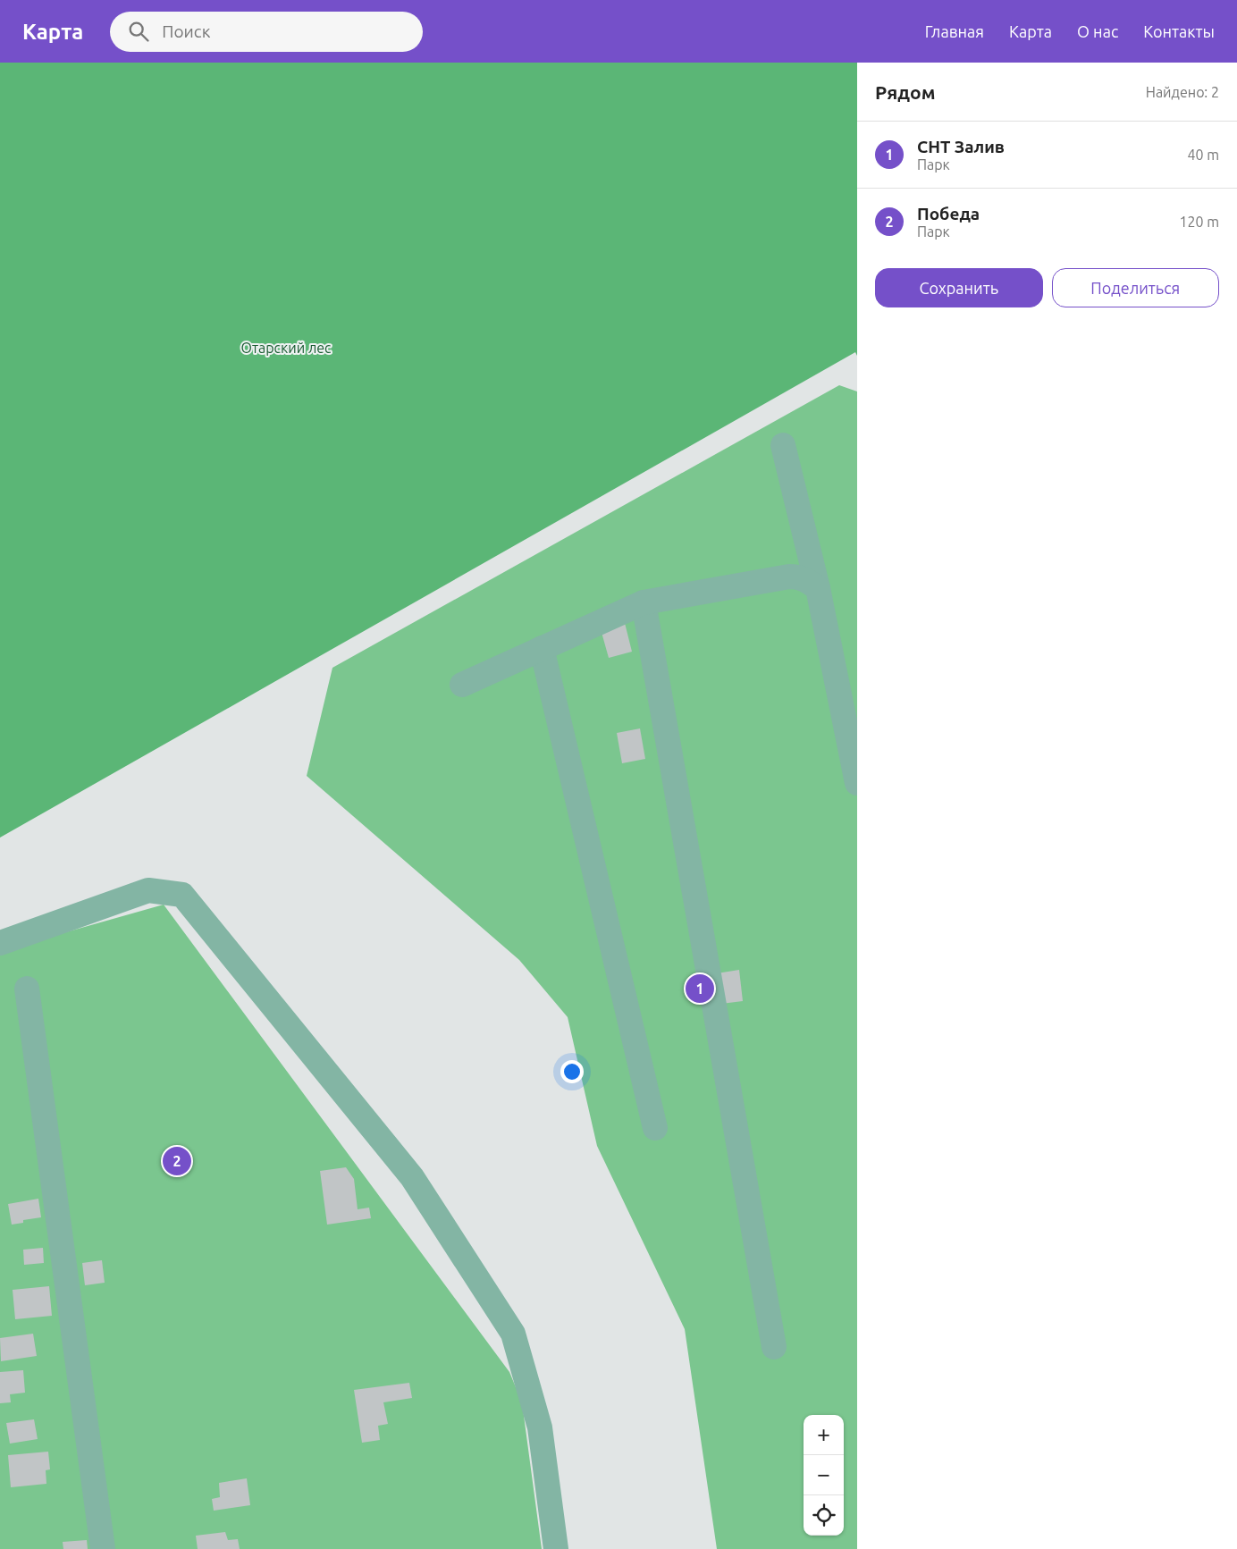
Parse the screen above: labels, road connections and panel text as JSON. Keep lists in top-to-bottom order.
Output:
{
  "parks": ["Отарский лес"],
  "page": {
    "header": "Карта",
    "search": "Поиск",
    "nav": [
      "Главная",
      "Карта",
      "О нас",
      "Контакты"
    ],
    "heading": ["Рядом", "Найдено: 2"],
    "list": [
      {
        "mark": "1",
        "name": "СНТ Залив",
        "note": "Парк",
        "value": "40 m"
      },
      {
        "mark": "2",
        "name": "Победа",
        "note": "Парк",
        "value": "120 m"
      }
    ],
    "buttons": ["Сохранить", "Поделиться"],
    "pins": ["1", "2"],
    "map_buttons": ["+", "−"]
  }
}
